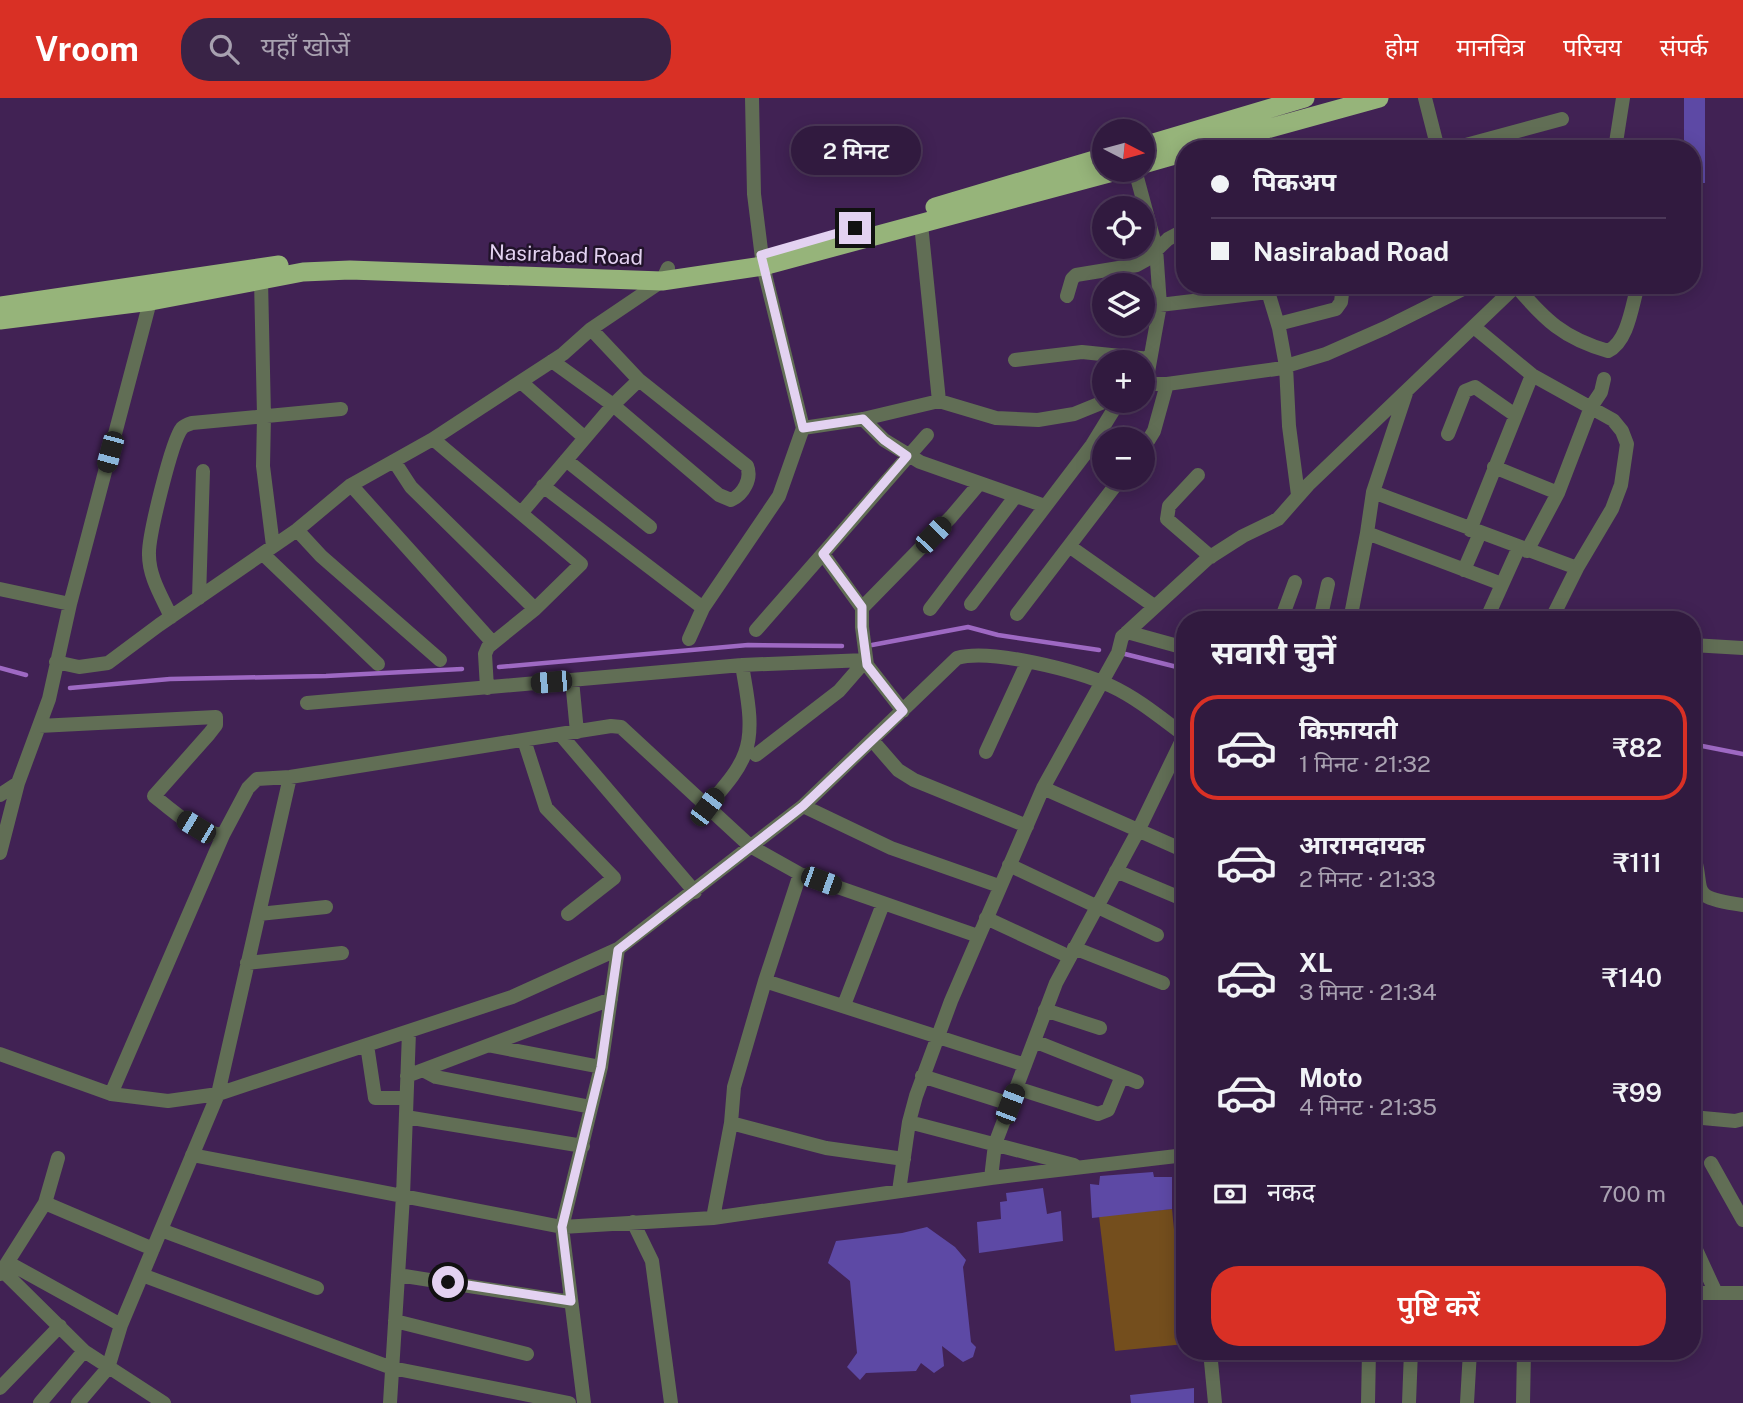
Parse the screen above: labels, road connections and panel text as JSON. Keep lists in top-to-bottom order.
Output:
{
  "streets": {
    "highway": ["Nasirabad Road"]
  },
  "north": "right",
  "page": {
    "header": "Vroom",
    "search": "यहाँ खोजें",
    "nav": [
      "होम",
      "मानचित्र",
      "परिचय",
      "संपर्क"
    ],
    "map_buttons": ["+", "−"],
    "bubble": "2 मिनट",
    "banner": ["पिकअप", "Nasirabad Road"],
    "heading": "सवारी चुनें",
    "list": [
      {
        "name": "किफ़ायती",
        "note": "1 मिनट · 21:32",
        "value": "₹82"
      },
      {
        "name": "आरामदायक",
        "note": "2 मिनट · 21:33",
        "value": "₹111"
      },
      {
        "name": "XL",
        "note": "3 मिनट · 21:34",
        "value": "₹140"
      },
      {
        "name": "Moto",
        "note": "4 मिनट · 21:35",
        "value": "₹99"
      }
    ],
    "pay": ["नकद", "700 m"],
    "buttons": "पुष्टि करें"
  }
}
